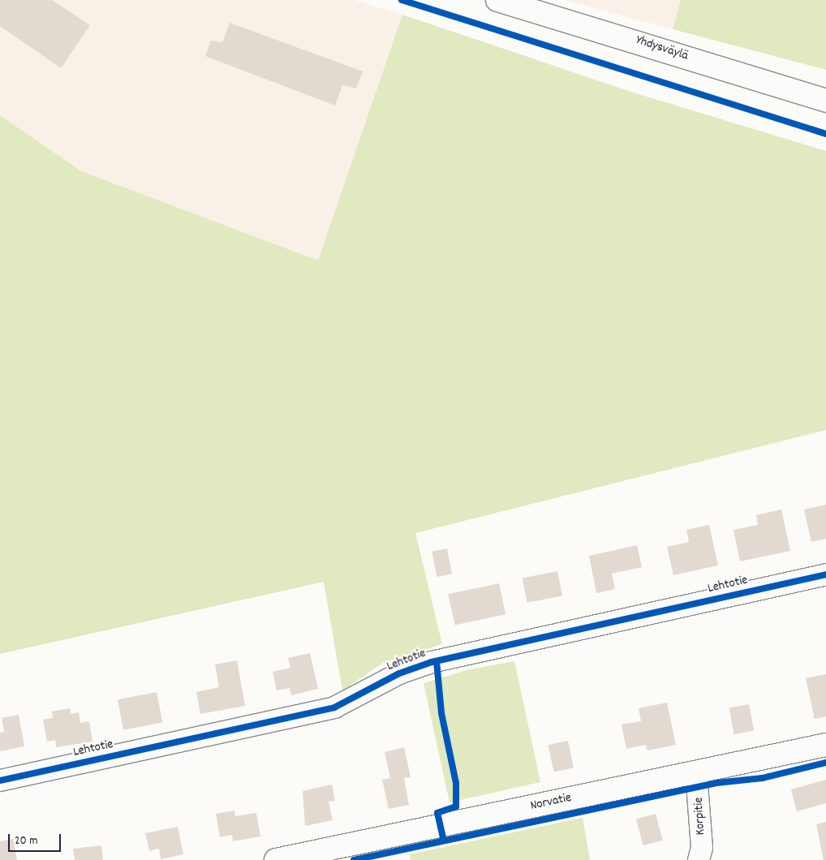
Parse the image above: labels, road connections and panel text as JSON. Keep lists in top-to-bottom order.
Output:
{
  "streets": {
    "main road": ["Yhdysväylä", "Norvatie"],
    "street": ["Lehtotie", "Korpitie"]
  },
  "crossings": [
    ["Norvatie", "Korpitie"]
  ],
  "scale_bar": "20 m"
}
